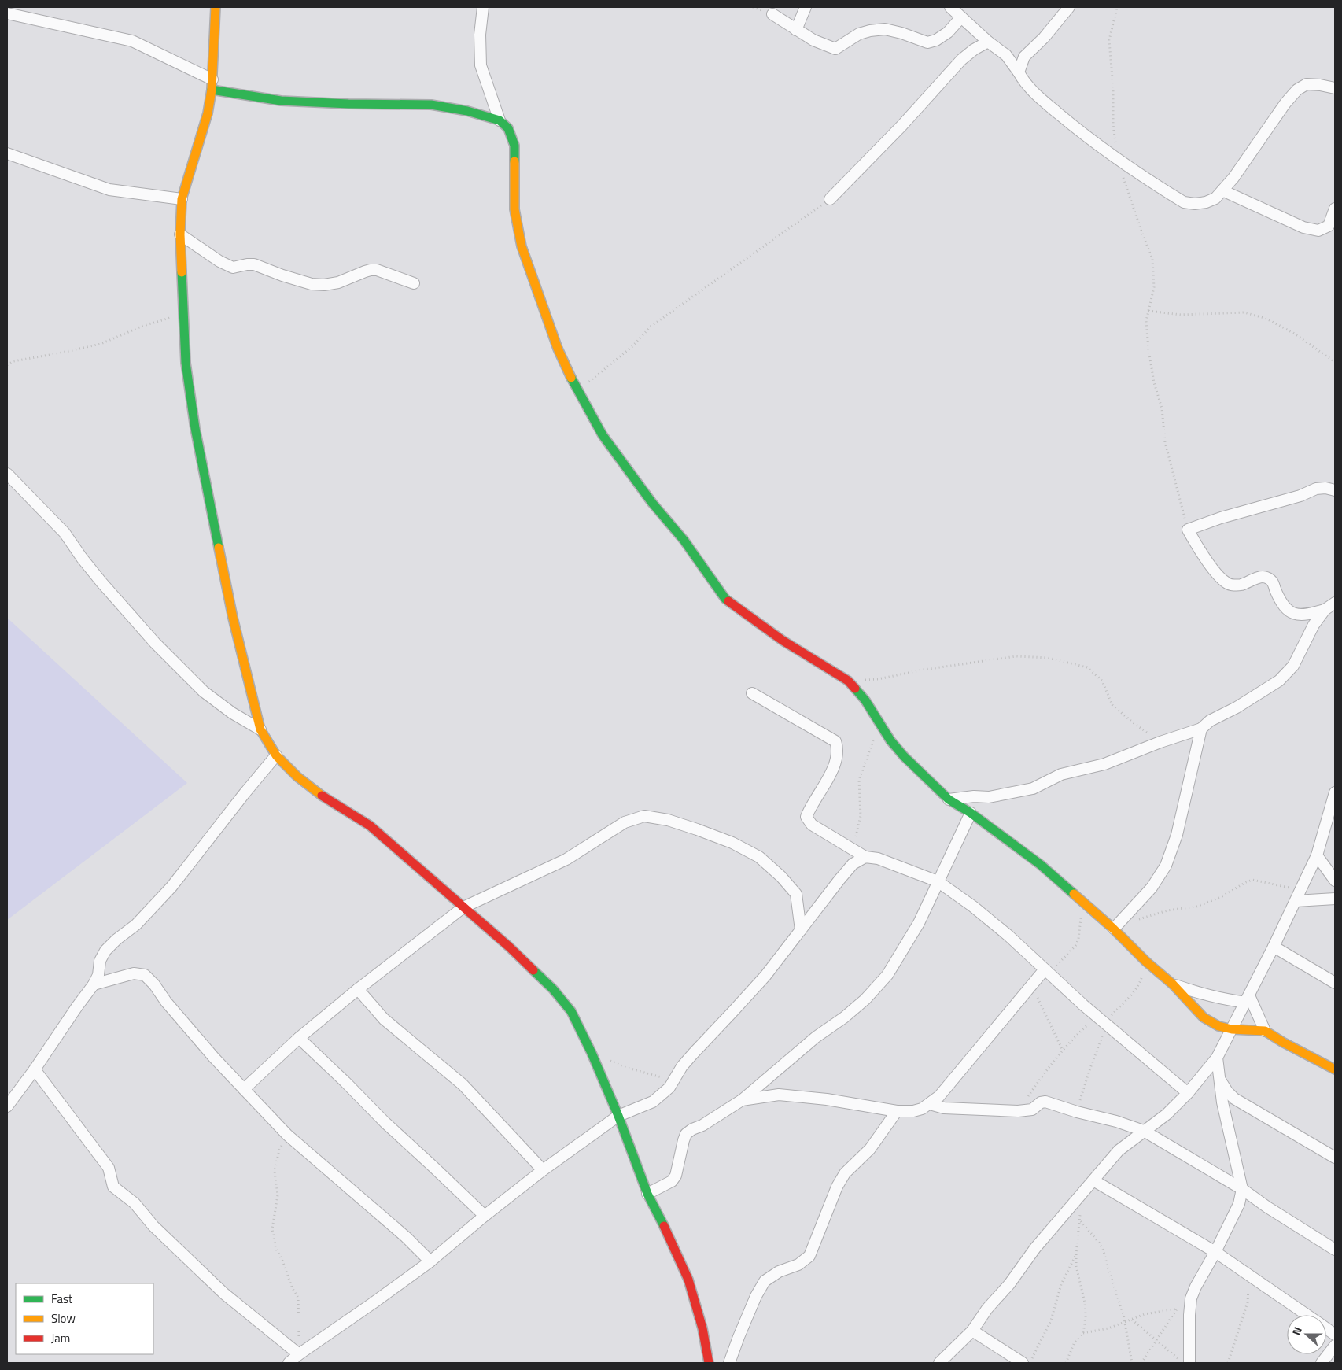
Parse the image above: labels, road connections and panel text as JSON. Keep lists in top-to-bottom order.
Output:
{
  "legend": ["Fast", "Slow", "Jam"],
  "north": "left"
}
